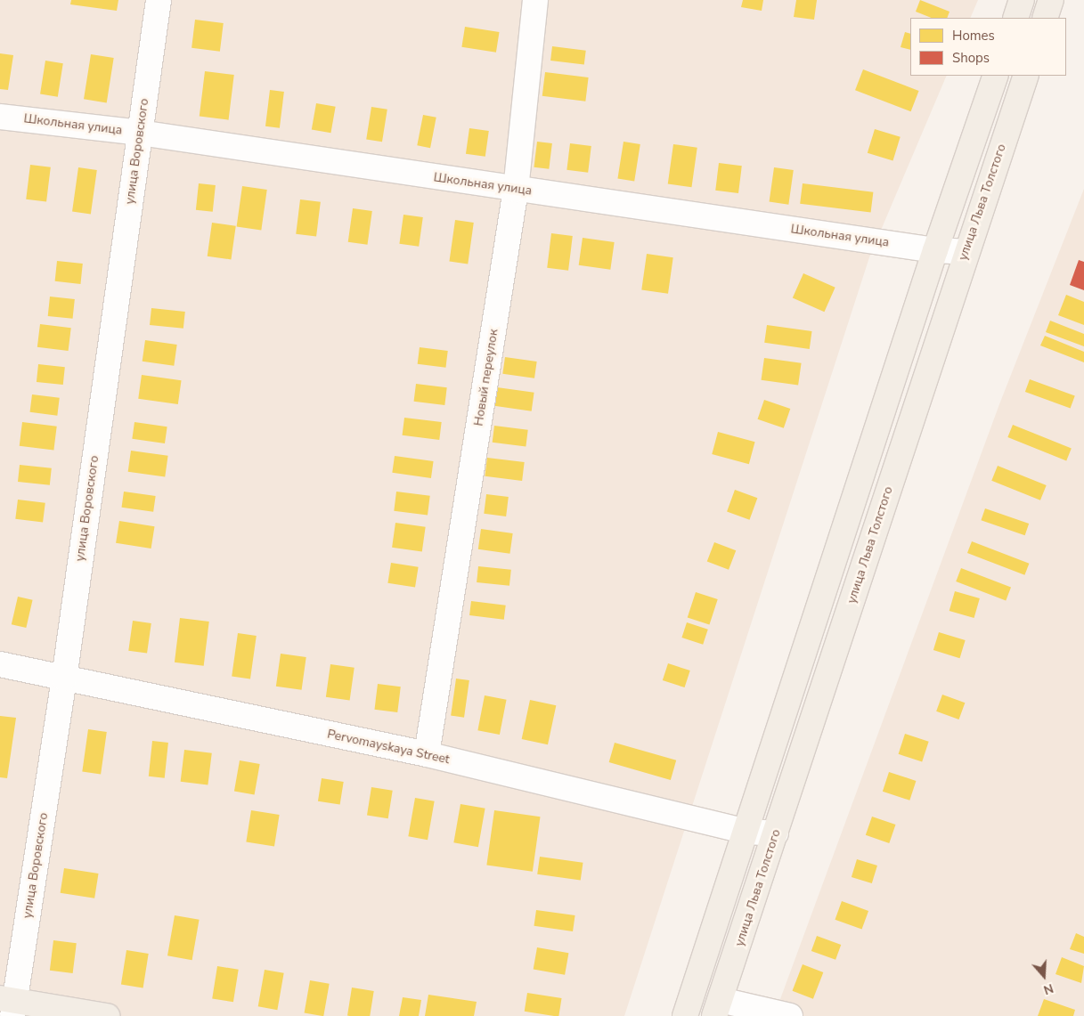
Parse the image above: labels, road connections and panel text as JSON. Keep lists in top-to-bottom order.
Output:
{
  "streets": {
    "main road": ["улица Льва Толстого"],
    "street": [
      "Школьная улица",
      "улица Воровского",
      "Новый переулок",
      "Pervomayskaya Street"
    ]
  },
  "crossings": [
    ["Школьная улица", "улица Воровского"],
    ["Школьная улица", "улица Льва Толстого"],
    ["Школьная улица", "Новый переулок"],
    ["улица Воровского", "Pervomayskaya Street"],
    ["улица Льва Толстого", "Pervomayskaya Street"],
    ["Новый переулок", "Pervomayskaya Street"]
  ],
  "legend": ["Homes", "Shops"],
  "north": "bottom"
}
